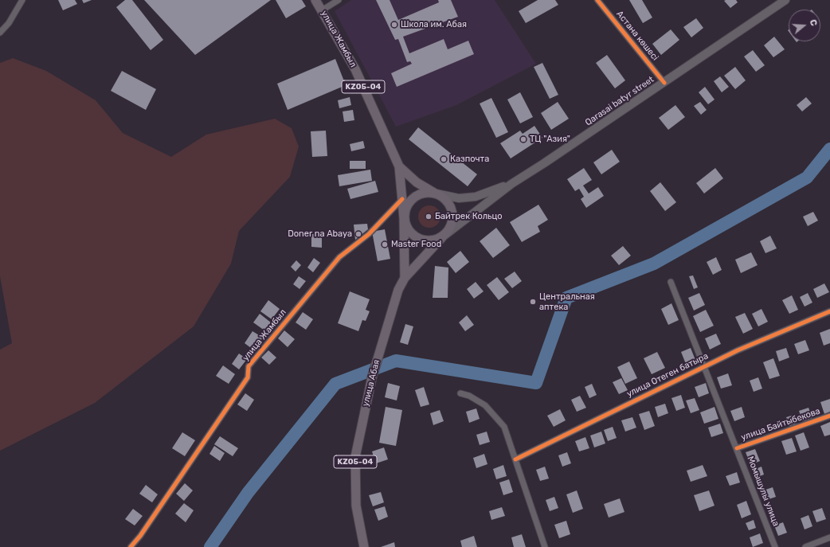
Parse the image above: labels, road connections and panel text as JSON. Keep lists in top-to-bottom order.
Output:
{
  "streets": {
    "main road": [
      "улица Жамбыл",
      "KZ05-04",
      "Qarasai batyr street",
      "улица Абая"
    ],
    "street": [
      "Астана көшесі",
      "улица Отеген батыра",
      "улица Байтыбекова",
      "Момышулы улица"
    ]
  },
  "crossings": [
    ["Астана көшесі", "Qarasai batyr street"],
    ["улица Жамбыл", "KZ05-04"],
    ["улица Жамбыл", "улица Абая"],
    ["KZ05-04", "улица Абая"],
    ["улица Отеген батыра", "Момышулы улица"],
    ["улица Байтыбекова", "Момышулы улица"]
  ],
  "places": [
    "Школа им. Абая",
    "ТЦ \"Азия\"",
    "Казпочта",
    "Байтрек Кольцо",
    "Doner na Abaya",
    "Master Food",
    "Центральная аптека"
  ],
  "north": "right"
}
